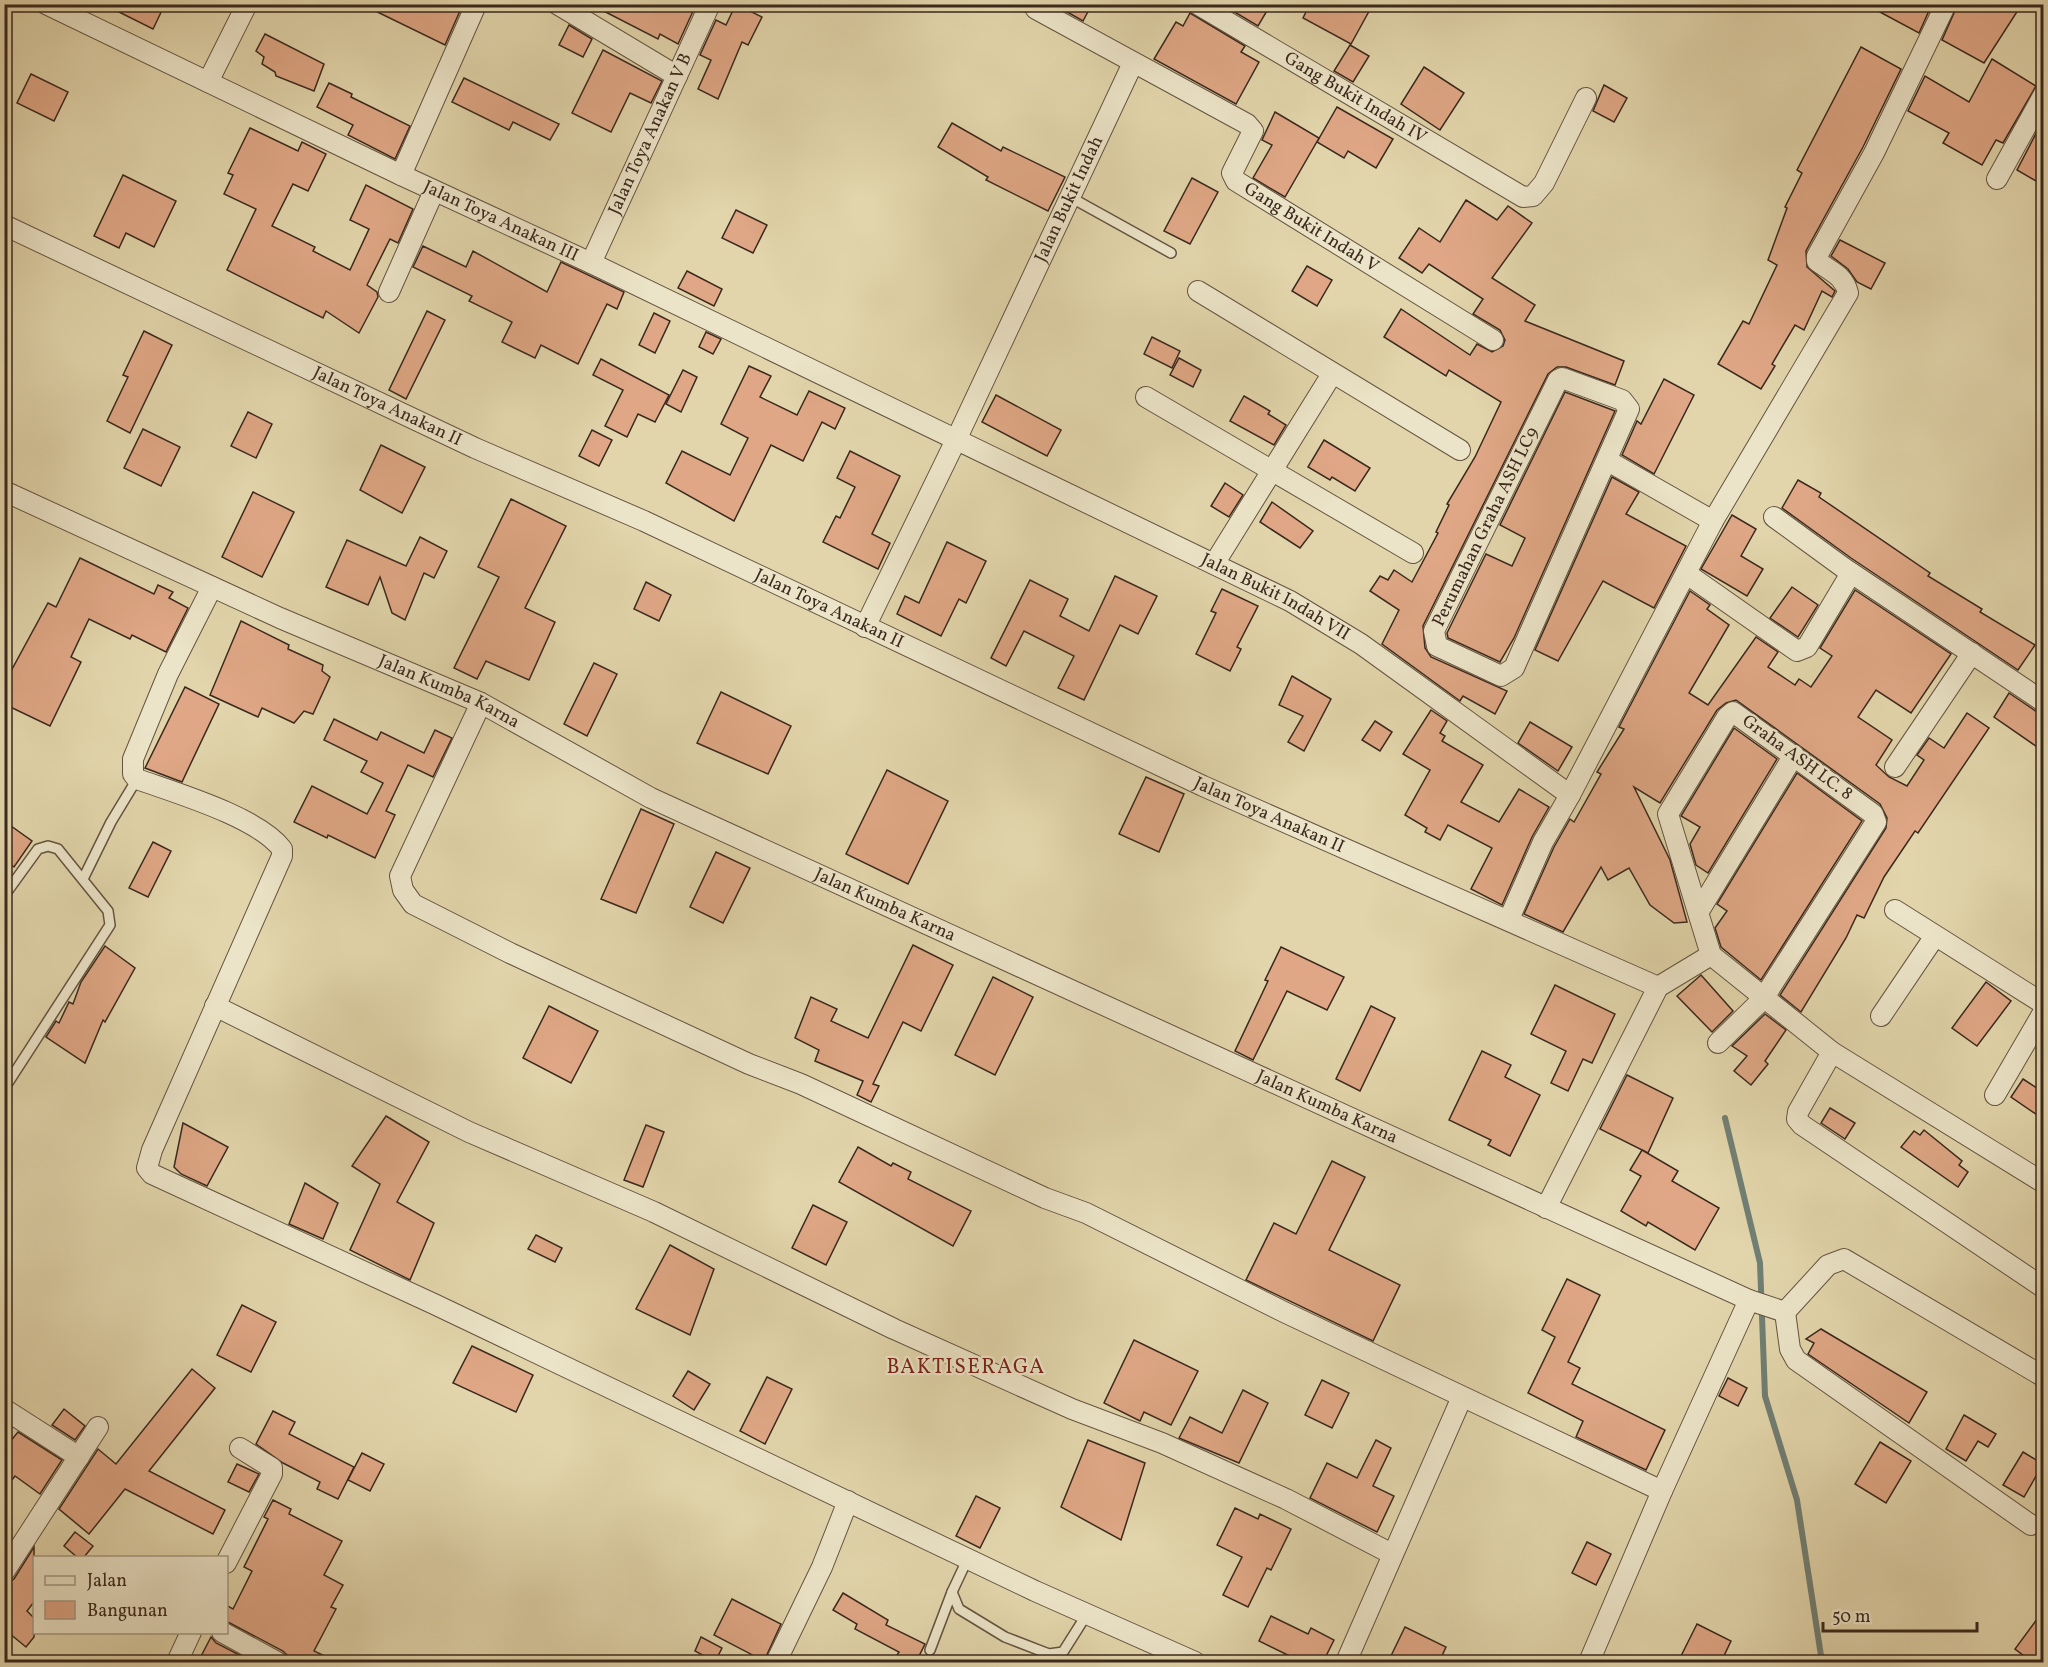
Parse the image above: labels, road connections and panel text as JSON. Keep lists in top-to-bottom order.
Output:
{
  "streets": {
    "street": [
      "Gang Bukit Indah IV",
      "Jalan Toya Anakan V B",
      "Jalan Bukit Indah",
      "Jalan Toya Anakan III",
      "Gang Bukit Indah V",
      "Jalan Toya Anakan II",
      "Perumahan Graha ASH LC9",
      "Jalan Bukit Indah VII",
      "Jalan Kumba Karna",
      "Graha ASH LC. 8"
    ]
  },
  "crossings": [
    ["Jalan Toya Anakan V B", "Jalan Toya Anakan III"],
    ["Jalan Bukit Indah", "Jalan Toya Anakan III"],
    ["Jalan Bukit Indah", "Gang Bukit Indah V"],
    ["Jalan Bukit Indah", "Jalan Toya Anakan II"],
    ["Jalan Bukit Indah", "Jalan Bukit Indah VII"],
    ["Jalan Toya Anakan III", "Jalan Bukit Indah VII"]
  ],
  "districts": ["BAKTISERAGA"],
  "legend": ["Jalan", "Bangunan"],
  "scale_bar": "50 m"
}
